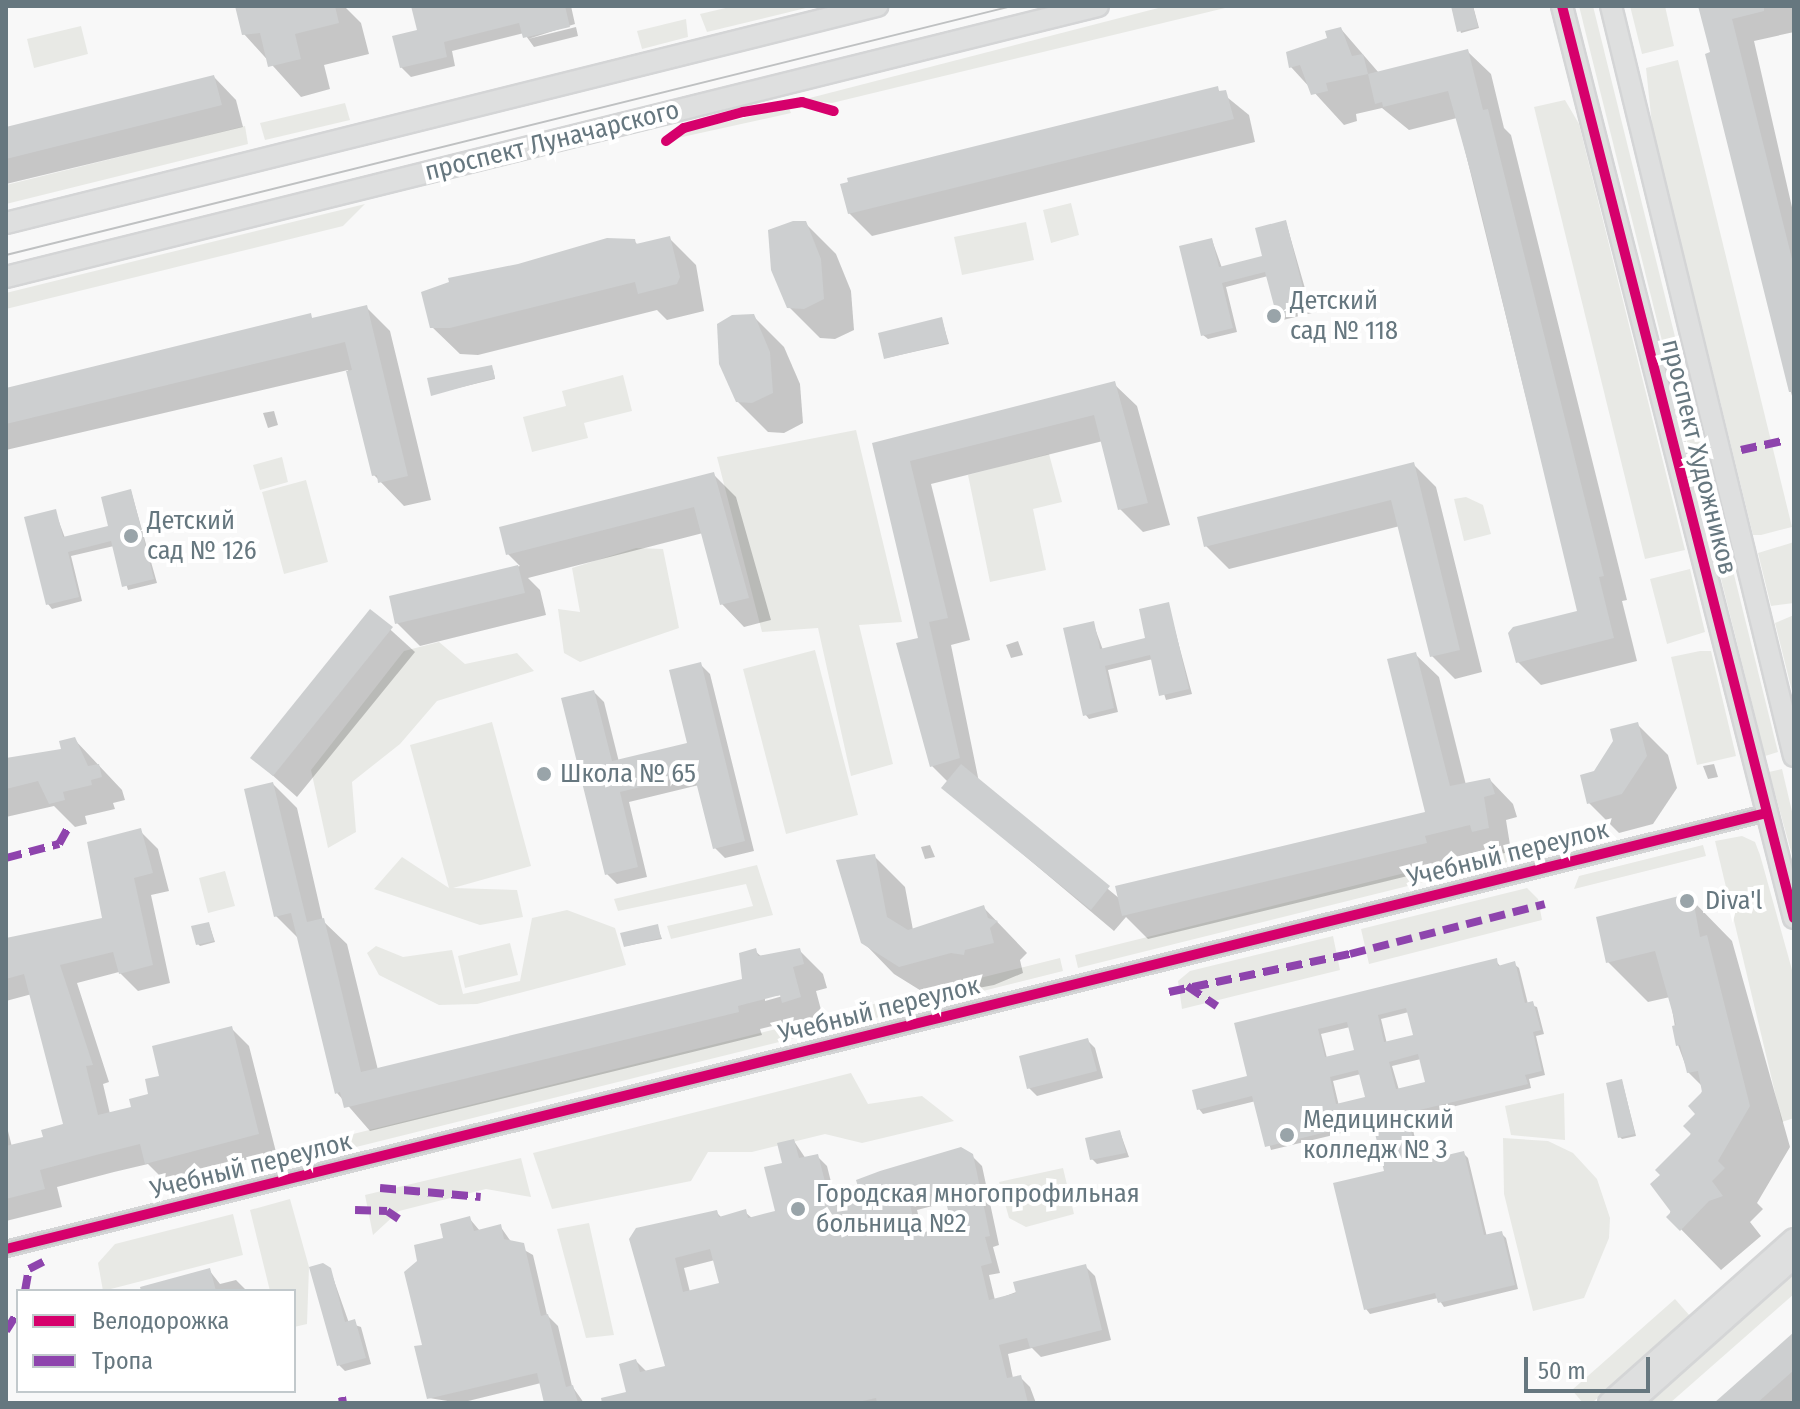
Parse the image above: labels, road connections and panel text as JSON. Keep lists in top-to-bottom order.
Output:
{
  "streets": {
    "street": ["проспект Луначарского", "проспект Художников", "Учебный переулок"]
  },
  "crossings": [
    ["проспект Художников", "Учебный переулок"]
  ],
  "places": [
    "Детский сад № 118",
    "Детский сад № 126",
    "Школа № 65",
    "Diva'l",
    "Медицинский колледж № 3",
    "Городская многопрофильная больница №2"
  ],
  "legend": ["Велодорожка", "Тропа"],
  "scale_bar": "50 m"
}
